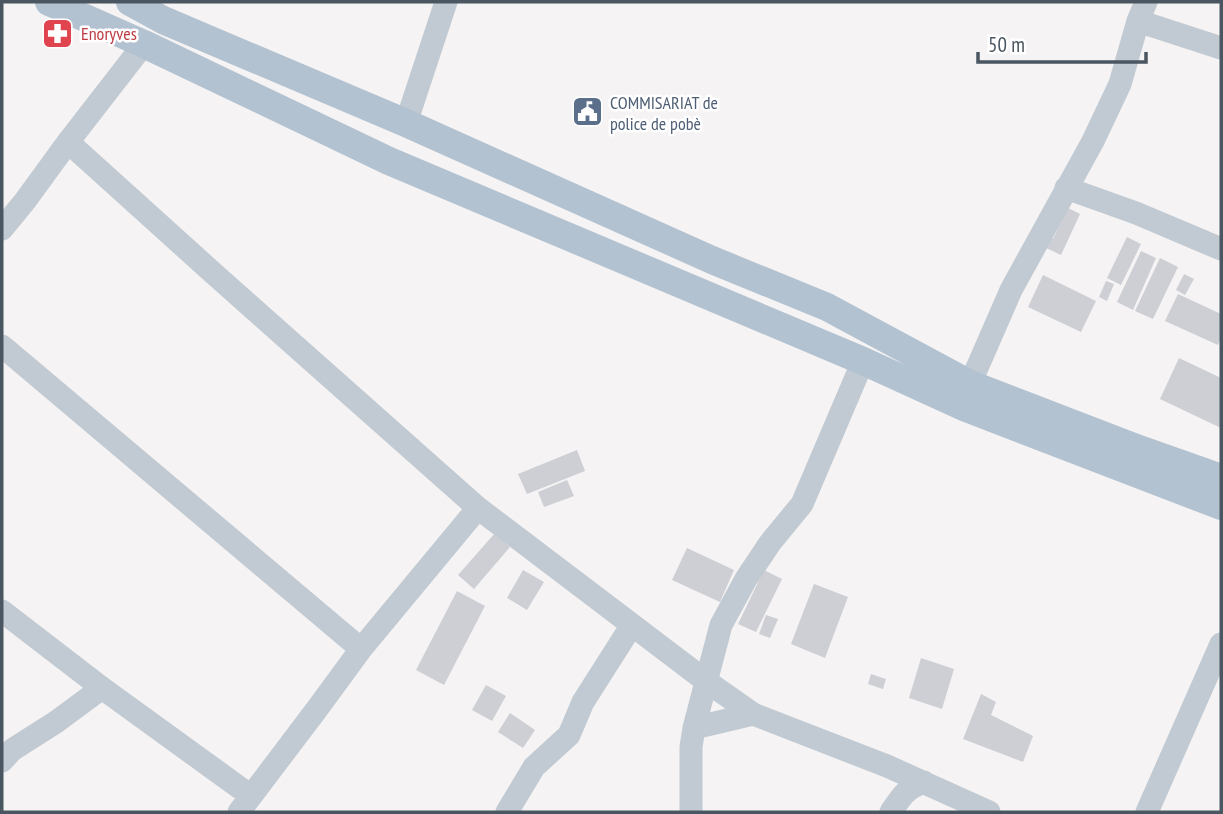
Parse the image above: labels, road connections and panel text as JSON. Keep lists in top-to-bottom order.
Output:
{
  "places": {
    "pharmacy": ["Enoryves"],
    "public building": ["COMMISARIAT de police de pobè"]
  },
  "scale_bar": "50 m"
}
